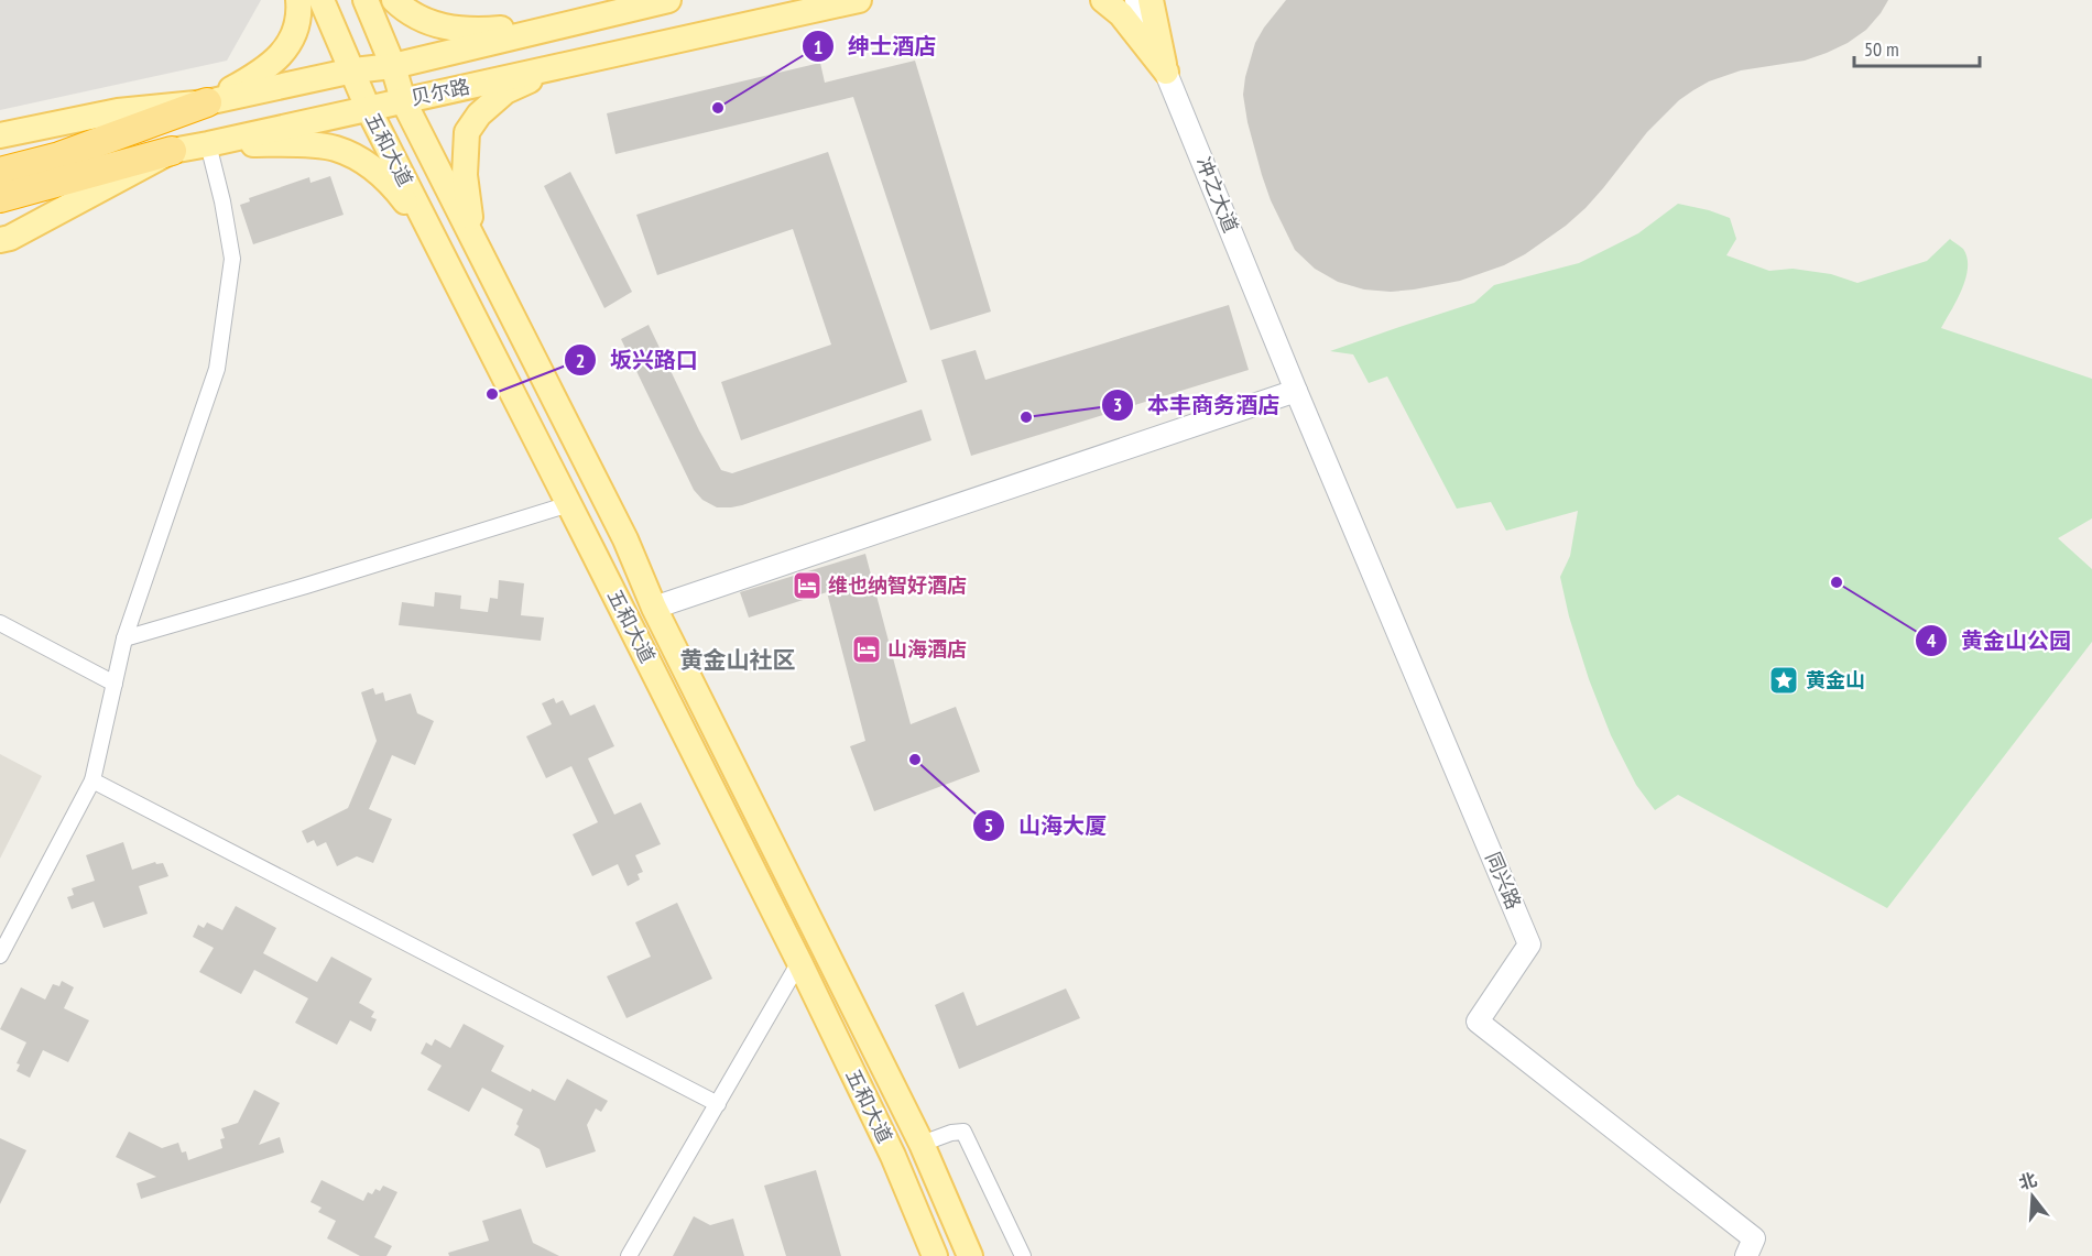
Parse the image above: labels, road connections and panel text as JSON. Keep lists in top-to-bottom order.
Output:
{
  "streets": {
    "main road": ["贝尔路", "五和大道"],
    "street": ["冲之大道", "同兴路"]
  },
  "crossings": [
    ["贝尔路", "五和大道"],
    ["冲之大道", "同兴路"]
  ],
  "districts": ["黄金山社区"],
  "places": {
    "other": [
      "绅士酒店",
      "坂兴路口",
      "本丰商务酒店",
      "黄金山公园",
      "山海大厦"
    ],
    "hotel": ["维也纳智好酒店", "山海酒店"],
    "place": ["黄金山"]
  },
  "scale_bar": "50 m",
  "north": "top"
}
